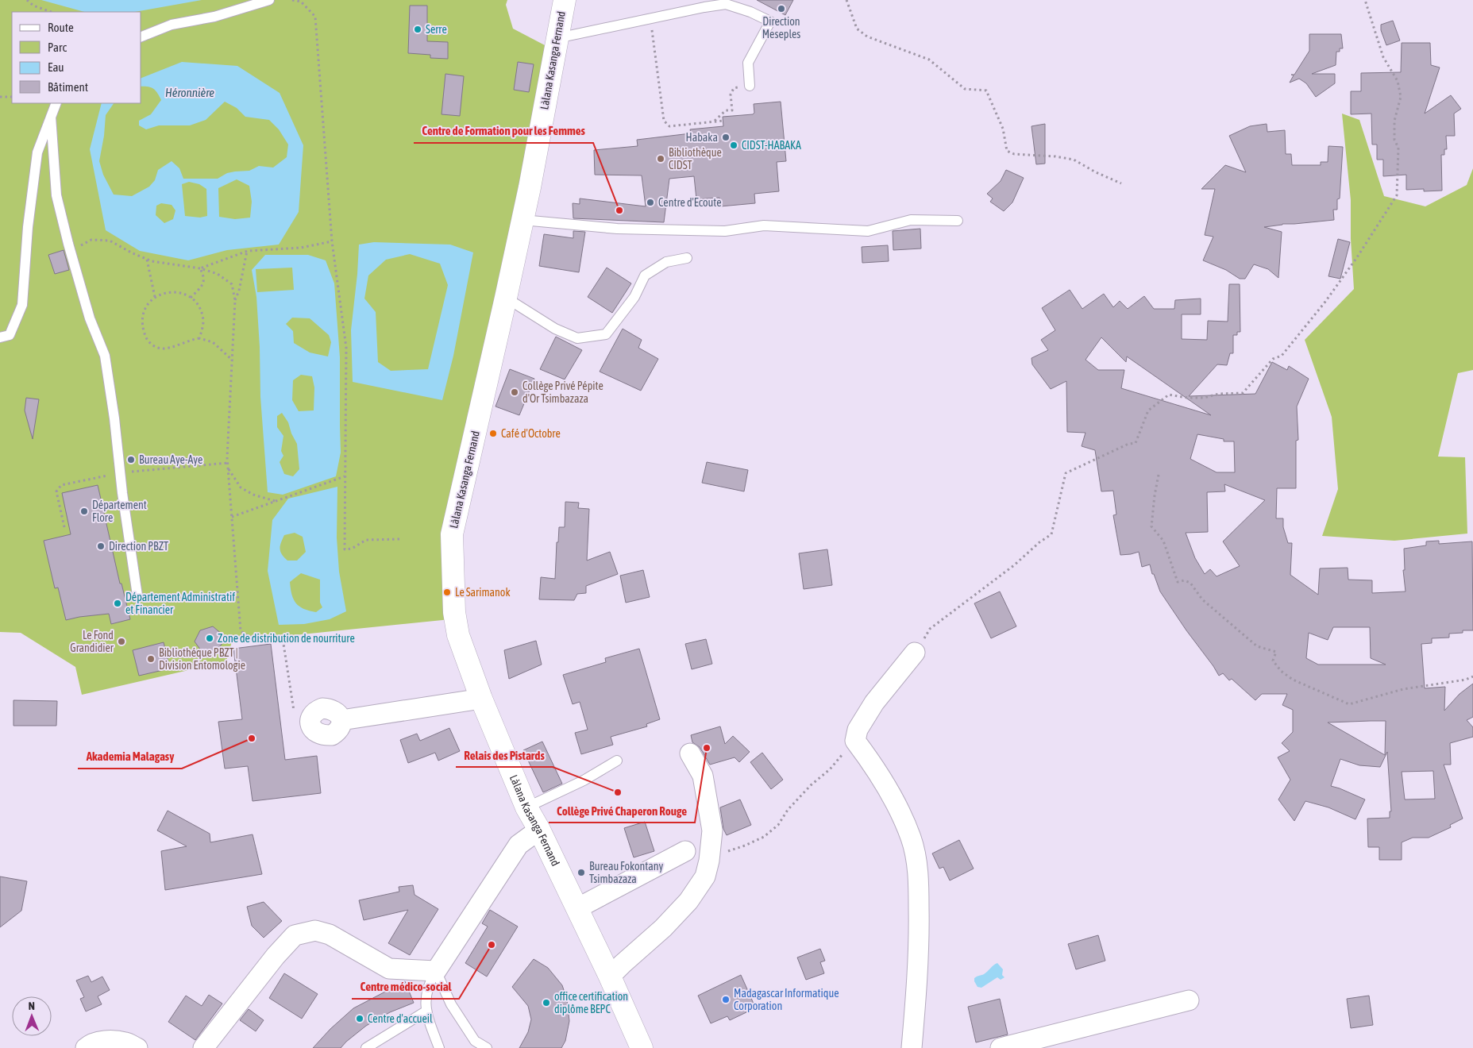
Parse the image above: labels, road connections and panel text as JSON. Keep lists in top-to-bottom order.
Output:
{
  "streets": {
    "street": ["Làlana Kasanga Fernand"]
  },
  "water": ["Héronnière"],
  "places": [
    "Direction Meseples",
    "Serre",
    "Habaka",
    "CIDST-HABAKA",
    "Bibliothèque CIDST",
    "Centre d'Ecoute",
    "Centre de Formation pour les Femmes",
    "Collège Privé Pépite d'Or Tsimbazaza",
    "Café d'Octobre",
    "Bureau Aye-Aye",
    "Département Flore",
    "Direction PBZT",
    "Le Sarimanok",
    "Département Administratif et Financier",
    "Zone de distribution de nourriture",
    "Le Fond Grandidier",
    "Bibliothéque PBZT | Division Entomologie",
    "Akademia Malagasy",
    "Collège Privé Chaperon Rouge",
    "Relais des Pistards",
    "Bureau Fokontany Tsimbazaza",
    "Centre médico-social",
    "Madagascar Informatique Corporation",
    "office certification diplôme BEPC",
    "Centre d'accueil"
  ],
  "legend": [
    "Route",
    "Parc",
    "Eau",
    "Bâtiment"
  ],
  "north": "top"
}
